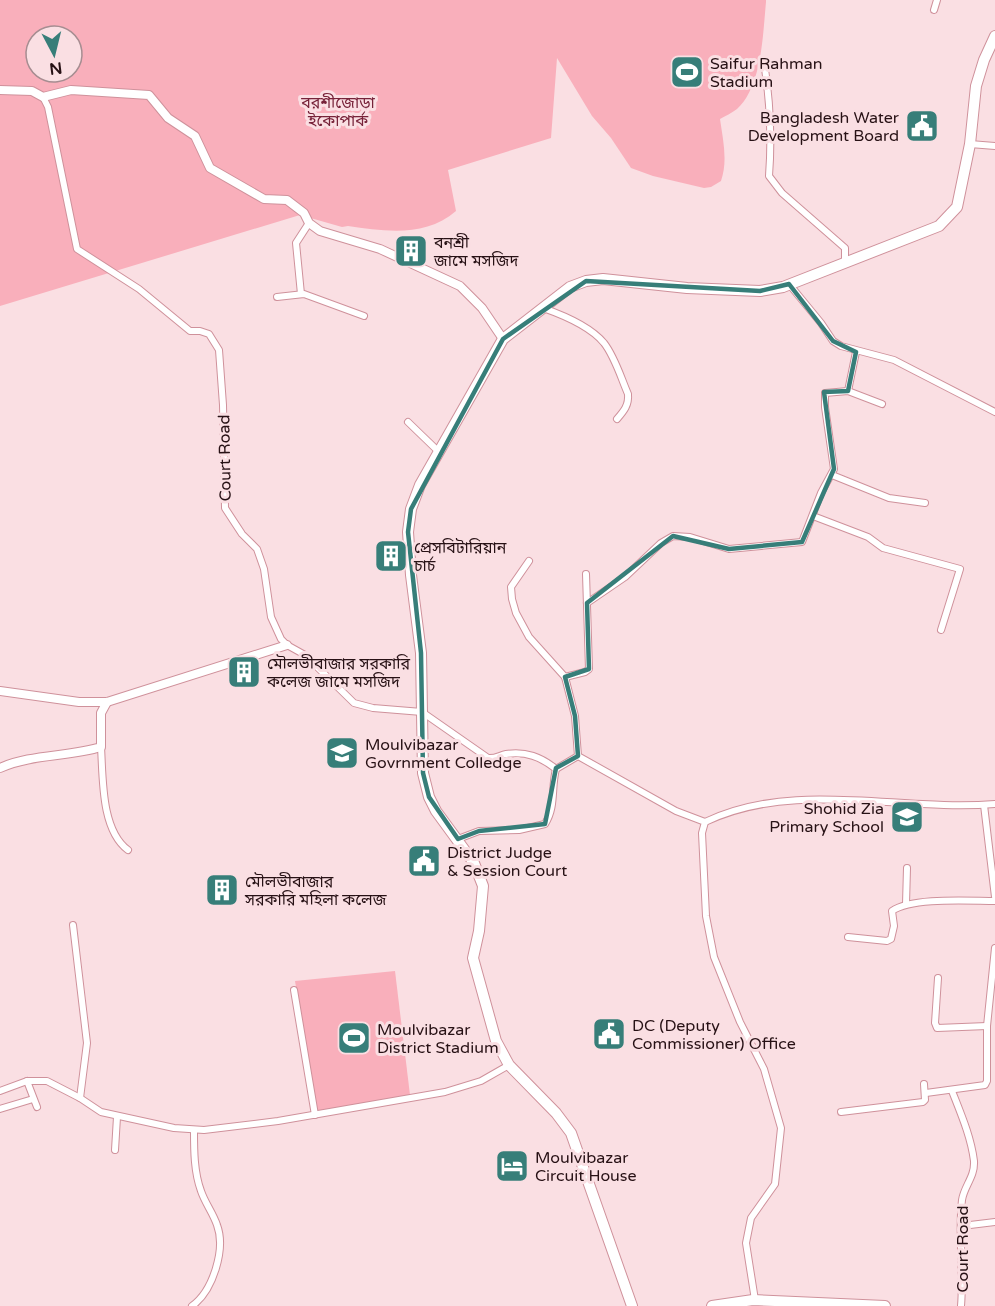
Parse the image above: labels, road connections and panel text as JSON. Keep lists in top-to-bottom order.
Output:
{
  "streets": {
    "street": ["Court Road"]
  },
  "parks": ["বরশীজোড়া ইকোপার্ক"],
  "places": {
    "sports": ["Saifur Rahman Stadium", "Moulvibazar District Stadium"],
    "public building": ["Bangladesh Water Development Board", "District Judge & Session Court", "DC (Deputy Commissioner) Office"],
    "building": [
      "বনশ্রী জামে মসজিদ",
      "প্রেসবিটারিয়ান চার্চ",
      "মৌলভীবাজার সরকারি কলেজ জামে মসজিদ",
      "মৌলভীবাজার সরকারি মহিলা কলেজ"
    ],
    "school or university": ["Moulvibazar Govrnment Colledge", "Shohid Zia Primary School"],
    "hotel": ["Moulvibazar Circuit House"]
  },
  "north": "bottom"
}
